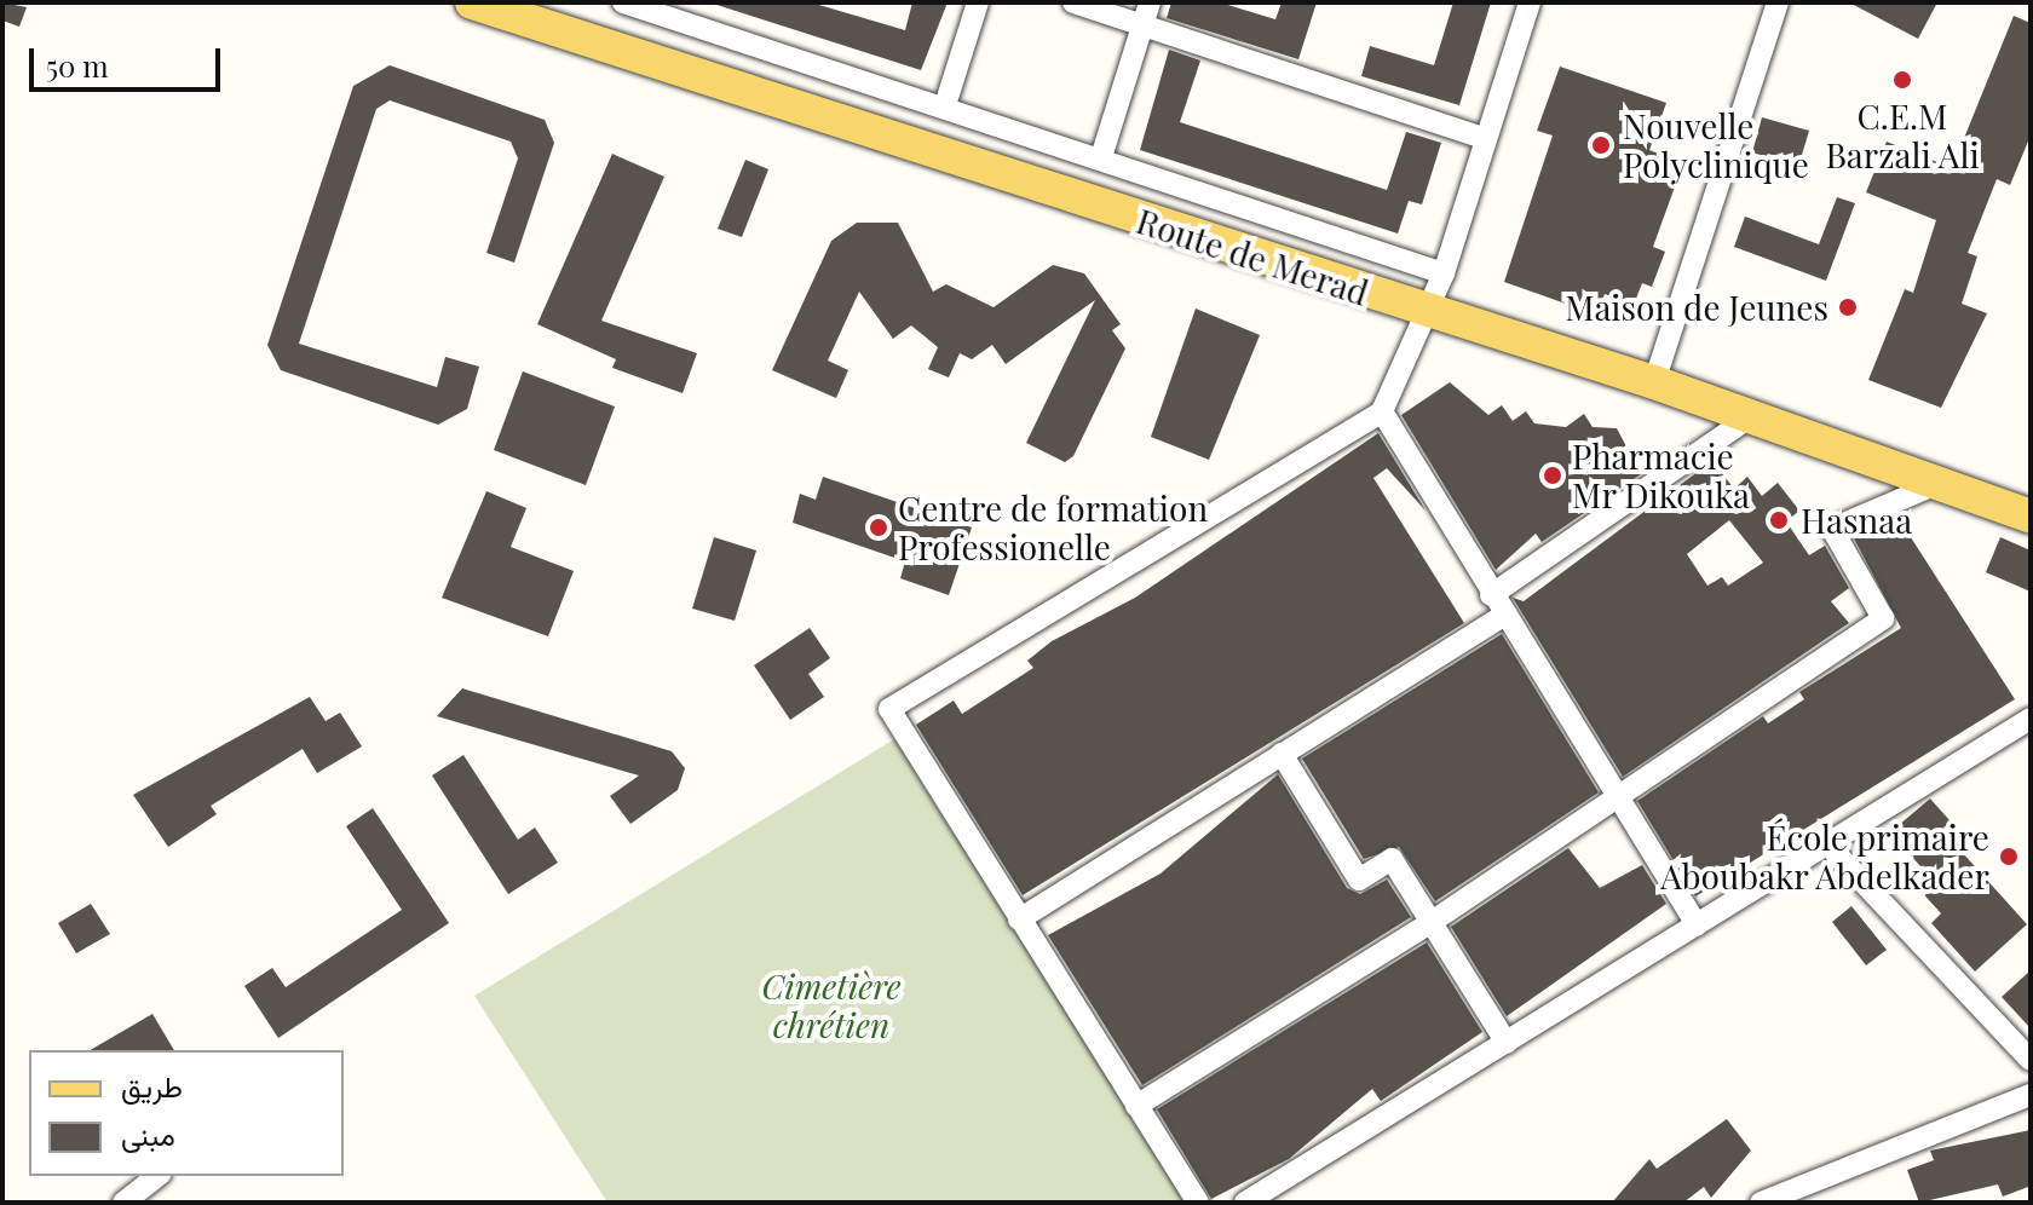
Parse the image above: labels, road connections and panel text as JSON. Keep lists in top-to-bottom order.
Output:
{
  "streets": {
    "main road": ["Route de Merad"]
  },
  "parks": ["Cimetière chrétien"],
  "places": [
    "C.E.M Barzali Ali",
    "Nouvelle Polyclinique",
    "Maison de Jeunes",
    "Pharmacie Mr Dikouka",
    "Hasnaa",
    "Centre de formation Professionelle",
    "École primaire Aboubakr Abdelkader"
  ],
  "legend": ["طريق", "مبنى"],
  "scale_bar": "50 m"
}
